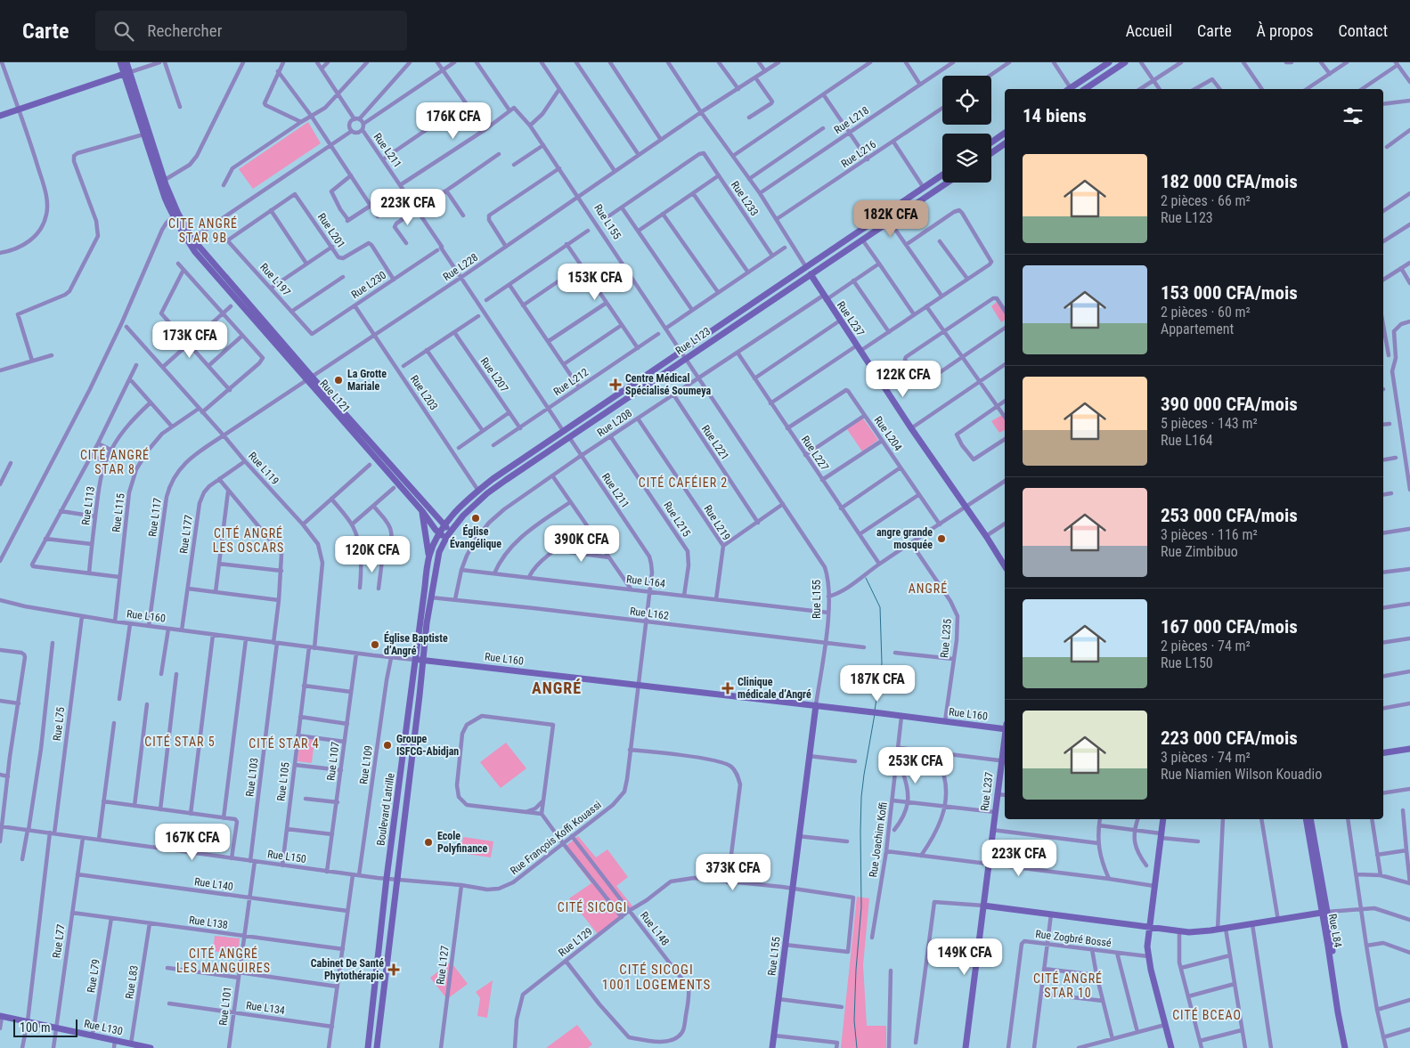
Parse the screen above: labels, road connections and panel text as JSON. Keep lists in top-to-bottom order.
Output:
{
  "streets": {
    "main road": [
      "Rue L155",
      "Rue L237",
      "Rue L123",
      "Rue L121",
      "Rue L160",
      "Boulevard Latrille",
      "Rue L84",
      "Rue L130"
    ],
    "street": [
      "Rue L218",
      "Rue L211",
      "Rue L216",
      "Rue L233",
      "Rue L201",
      "Rue L228",
      "Rue L197",
      "Rue L230",
      "Rue L207",
      "Rue L212",
      "Rue L203",
      "Rue L208",
      "Rue L204",
      "Rue L221",
      "Rue L227",
      "Rue L119",
      "Rue L113",
      "Rue L115",
      "Rue L117",
      "Rue L215",
      "Rue L219",
      "Rue L177",
      "Rue L164",
      "Rue L162",
      "Rue L235",
      "Rue L75",
      "Rue L107",
      "Rue L109",
      "Rue L103",
      "Rue L105",
      "Rue François Koffi Kouassi",
      "Rue Joachim Koffi",
      "Rue L150",
      "Rue L140",
      "Rue L138",
      "Rue L148",
      "Rue Zogbré Bossé",
      "Rue L77",
      "Rue L129",
      "Rue L127",
      "Rue L79",
      "Rue L83",
      "Rue L101",
      "Rue L134"
    ]
  },
  "crossings": [
    ["Rue L211", "Rue L228"],
    ["Rue L211", "Rue L230"],
    ["Rue L211", "Rue L123"],
    ["Rue L211", "Rue L212"],
    ["Rue L211", "Rue L208"],
    ["Rue L211", "Rue L164"],
    ["Rue L211", "Rue L162"],
    ["Rue L211", "Rue L160"],
    ["Rue L211", "Rue François Koffi Kouassi"],
    ["Rue L155", "Rue L228"],
    ["Rue L155", "Rue L123"],
    ["Rue L155", "Rue L208"],
    ["Rue L155", "Rue L164"],
    ["Rue L155", "Rue L162"],
    ["Rue L155", "Rue L160"],
    ["Rue L155", "Rue L129"],
    ["Rue L201", "Rue L197"],
    ["Rue L201", "Rue L230"],
    ["Rue L228", "Rue L203"],
    ["Rue L228", "Rue L121"],
    ["Rue L228", "Rue L119"],
    ["Rue L228", "Rue L117"],
    ["Rue L197", "Rue L230"],
    ["Rue L230", "Rue L203"],
    ["Rue L237", "Rue L123"],
    ["Rue L237", "Rue L208"],
    ["Rue L123", "Rue L203"],
    ["Rue L123", "Boulevard Latrille"],
    ["Rue L207", "Rue L212"],
    ["Rue L121", "Boulevard Latrille"],
    ["Rue L208", "Rue L221"],
    ["Rue L208", "Rue L227"],
    ["Rue L208", "Rue L215"],
    ["Rue L208", "Rue L219"],
    ["Rue L208", "Rue L164"],
    ["Rue L208", "Rue L162"],
    ["Rue L204", "Rue L227"],
    ["Rue L119", "Rue L115"],
    ["Rue L119", "Rue L117"],
    ["Rue L119", "Rue L177"],
    ["Rue L119", "Rue L160"],
    ["Rue L115", "Rue L160"],
    ["Rue L117", "Rue L160"],
    ["Rue L215", "Rue L164"],
    ["Rue L219", "Rue L164"],
    ["Rue L177", "Rue L160"],
    ["Rue L177", "Rue L103"],
    ["Rue L162", "Boulevard Latrille"],
    ["Rue L160", "Rue L235"],
    ["Rue L160", "Rue L75"],
    ["Rue L160", "Rue L107"],
    ["Rue L160", "Rue L109"],
    ["Rue L160", "Rue L103"],
    ["Rue L160", "Rue L105"],
    ["Rue L160", "Boulevard Latrille"],
    ["Rue L160", "Rue François Koffi Kouassi"],
    ["Rue L160", "Rue Joachim Koffi"],
    ["Rue L75", "Rue L150"],
    ["Rue L75", "Rue L130"],
    ["Rue L107", "Rue L150"],
    ["Rue L109", "Rue L150"],
    ["Rue L103", "Rue L150"],
    ["Rue L105", "Rue L150"],
    ["Boulevard Latrille", "Rue François Koffi Kouassi"],
    ["Boulevard Latrille", "Rue L150"],
    ["Rue François Koffi Kouassi", "Rue L150"],
    ["Rue François Koffi Kouassi", "Rue L127"],
    ["Rue L150", "Rue L77"],
    ["Rue L150", "Rue L101"],
    ["Rue L140", "Rue L77"],
    ["Rue L140", "Rue L101"],
    ["Rue L138", "Rue L77"],
    ["Rue L138", "Rue L79"],
    ["Rue L138", "Rue L83"],
    ["Rue L138", "Rue L101"],
    ["Rue L148", "Rue L129"],
    ["Rue L77", "Rue L130"],
    ["Rue L79", "Rue L130"],
    ["Rue L83", "Rue L130"],
    ["Rue L101", "Rue L134"]
  ],
  "districts": [
    "CITE ANGRÉ STAR 9B",
    "CITÉ ANGRÉ STAR 8",
    "CITÉ CAFÉIER 2",
    "CITÉ ANGRÉ LES OSCARS",
    "ANGRÉ",
    "ANGRÉ",
    "CITÉ STAR 5",
    "CITÉ STAR 4",
    "CITÉ SICOGI",
    "CITÉ ANGRÉ LES MANGUIRES",
    "CITÉ SICOGI 1001 LOGEMENTS",
    "CITÉ ANGRÉ STAR 10",
    "CITÉ BCEAO"
  ],
  "places": {
    "other": [
      "La Grotte Mariale",
      "Église Évangélique",
      "angre grande mosquée",
      "Église Baptiste d’Angré",
      "Groupe ISFCG-Abidjan",
      "Ecole Polyfinance"
    ],
    "health": ["Centre Médical Spécialisé Soumeya", "Clinique médicale d’Angré", "Cabinet De Santé Phytothérapie"]
  },
  "scale_bar": "100 m",
  "page": {
    "header": "Carte",
    "search": "Rechercher",
    "nav": [
      "Accueil",
      "Carte",
      "À propos",
      "Contact"
    ],
    "heading": "14 biens",
    "price": [
      "176K CFA",
      "223K CFA",
      "182K CFA",
      "153K CFA",
      "173K CFA",
      "122K CFA",
      "390K CFA",
      "120K CFA",
      "187K CFA",
      "253K CFA",
      "167K CFA",
      "223K CFA",
      "373K CFA",
      "149K CFA"
    ],
    "list": [
      {
        "name": "182 000 CFA/mois",
        "note": "2 pièces · 66 m² · Rue L123"
      },
      {
        "name": "153 000 CFA/mois",
        "note": "2 pièces · 60 m² · Appartement"
      },
      {
        "name": "390 000 CFA/mois",
        "note": "5 pièces · 143 m² · Rue L164"
      },
      {
        "name": "253 000 CFA/mois",
        "note": "3 pièces · 116 m² · Rue Zimbibuo"
      },
      {
        "name": "167 000 CFA/mois",
        "note": "2 pièces · 74 m² · Rue L150"
      },
      {
        "name": "223 000 CFA/mois",
        "note": "3 pièces · 74 m² · Rue Niamien Wilson Kouadio"
      }
    ],
    "scale": "100 m"
  }
}
